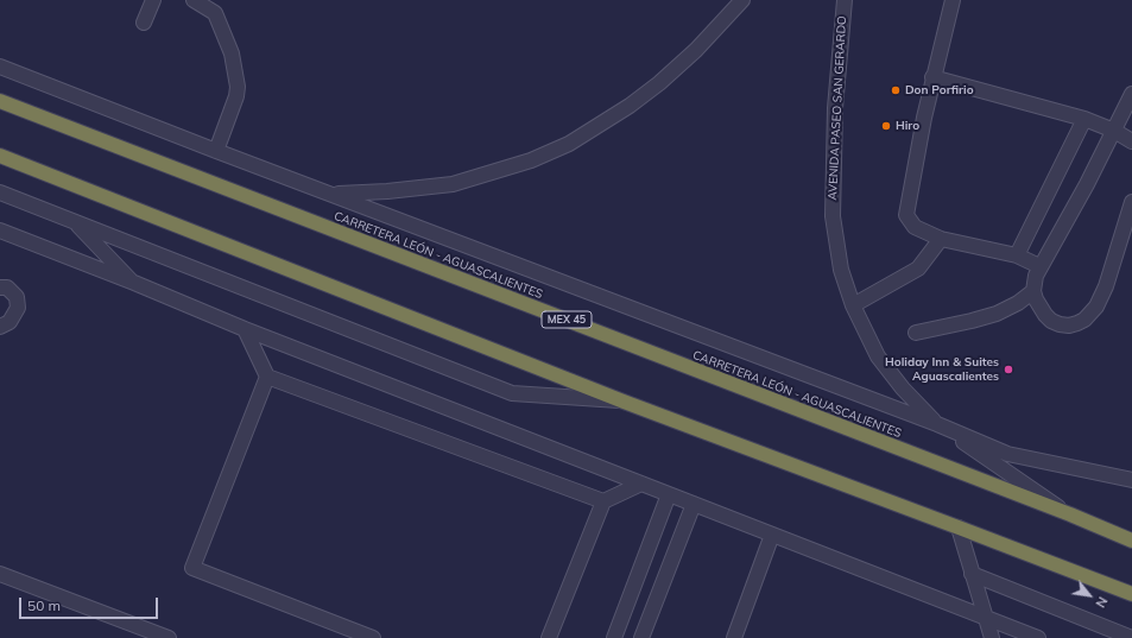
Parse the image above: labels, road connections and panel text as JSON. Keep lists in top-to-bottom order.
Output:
{
  "streets": {
    "highway": ["CARRETERA LEÓN - AGUASCALIENTES", "MEX 45"],
    "street": ["AVENIDA PASEO SAN GERARDO"]
  },
  "crossings": [
    ["AVENIDA PASEO SAN GERARDO", "CARRETERA LEÓN - AGUASCALIENTES"]
  ],
  "places": ["Don Porfirio", "Hiro", "Holiday Inn & Suites Aguascalientes"],
  "scale_bar": "50 m",
  "north": "bottom right"
}
